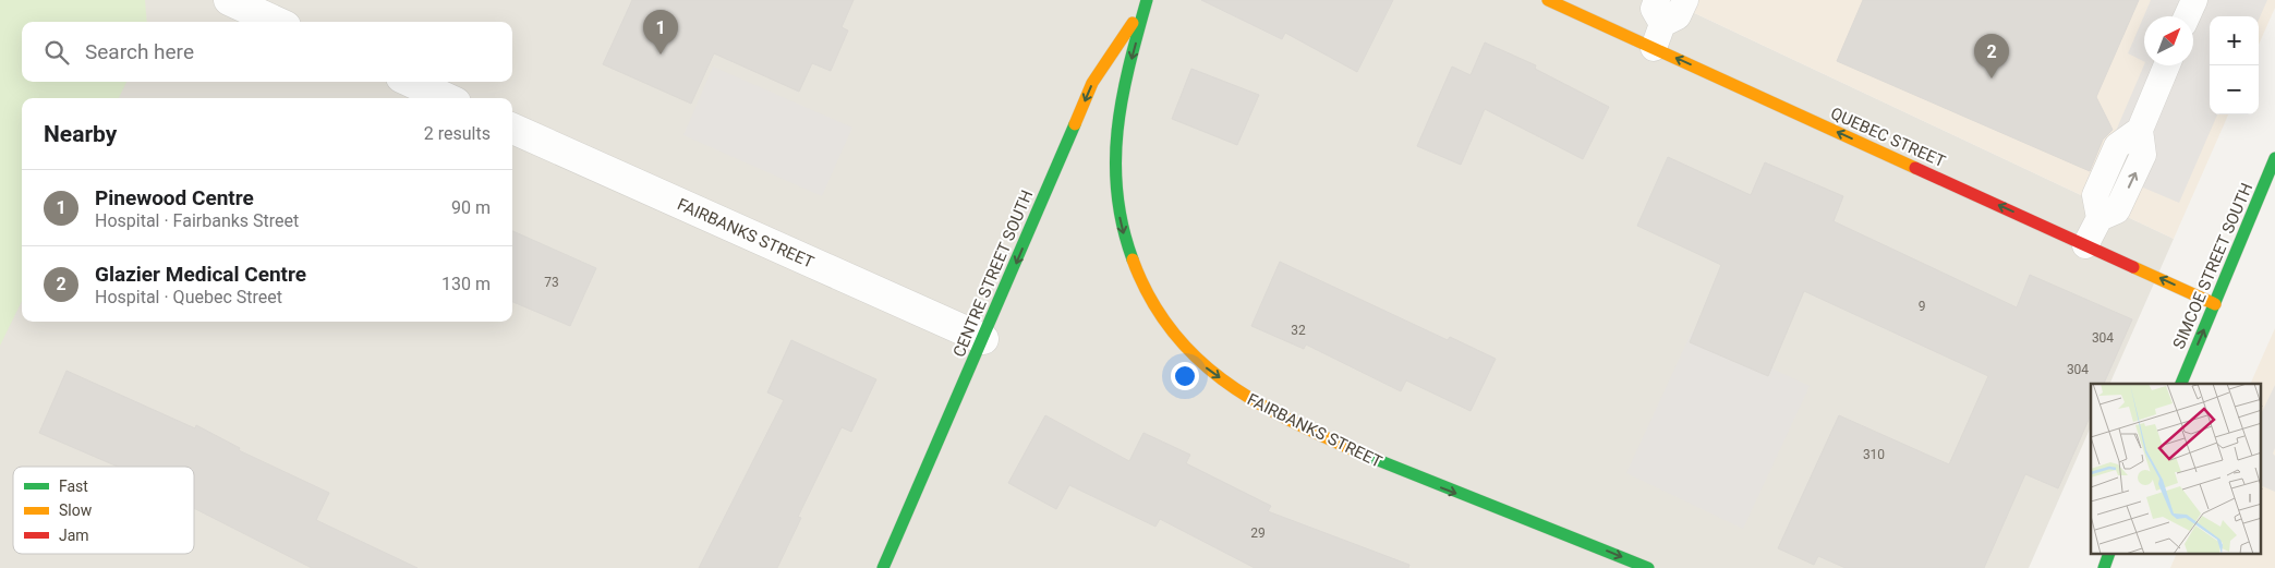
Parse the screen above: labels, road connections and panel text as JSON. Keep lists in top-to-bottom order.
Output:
{
  "streets": {
    "street": [
      "QUEBEC STREET",
      "FAIRBANKS STREET",
      "SIMCOE STREET SOUTH",
      "CENTRE STREET SOUTH"
    ]
  },
  "crossings": [
    ["QUEBEC STREET", "SIMCOE STREET SOUTH"],
    ["FAIRBANKS STREET", "CENTRE STREET SOUTH"]
  ],
  "one_way": [
    "QUEBEC STREET",
    "FAIRBANKS STREET",
    "SIMCOE STREET SOUTH",
    "CENTRE STREET SOUTH"
  ],
  "house_numbers": [
    "73",
    "9",
    "32",
    "304",
    "304",
    "310",
    "29"
  ],
  "legend": ["Fast", "Slow", "Jam"],
  "north": "top right",
  "page": {
    "pins": ["1", "2"],
    "map_buttons": ["+", "−"],
    "search": "Search here",
    "heading": ["Nearby", "2 results"],
    "list": [
      {
        "mark": "1",
        "name": "Pinewood Centre",
        "note": "Hospital · Fairbanks Street",
        "value": "90 m"
      },
      {
        "mark": "2",
        "name": "Glazier Medical Centre",
        "note": "Hospital · Quebec Street",
        "value": "130 m"
      }
    ]
  }
}
